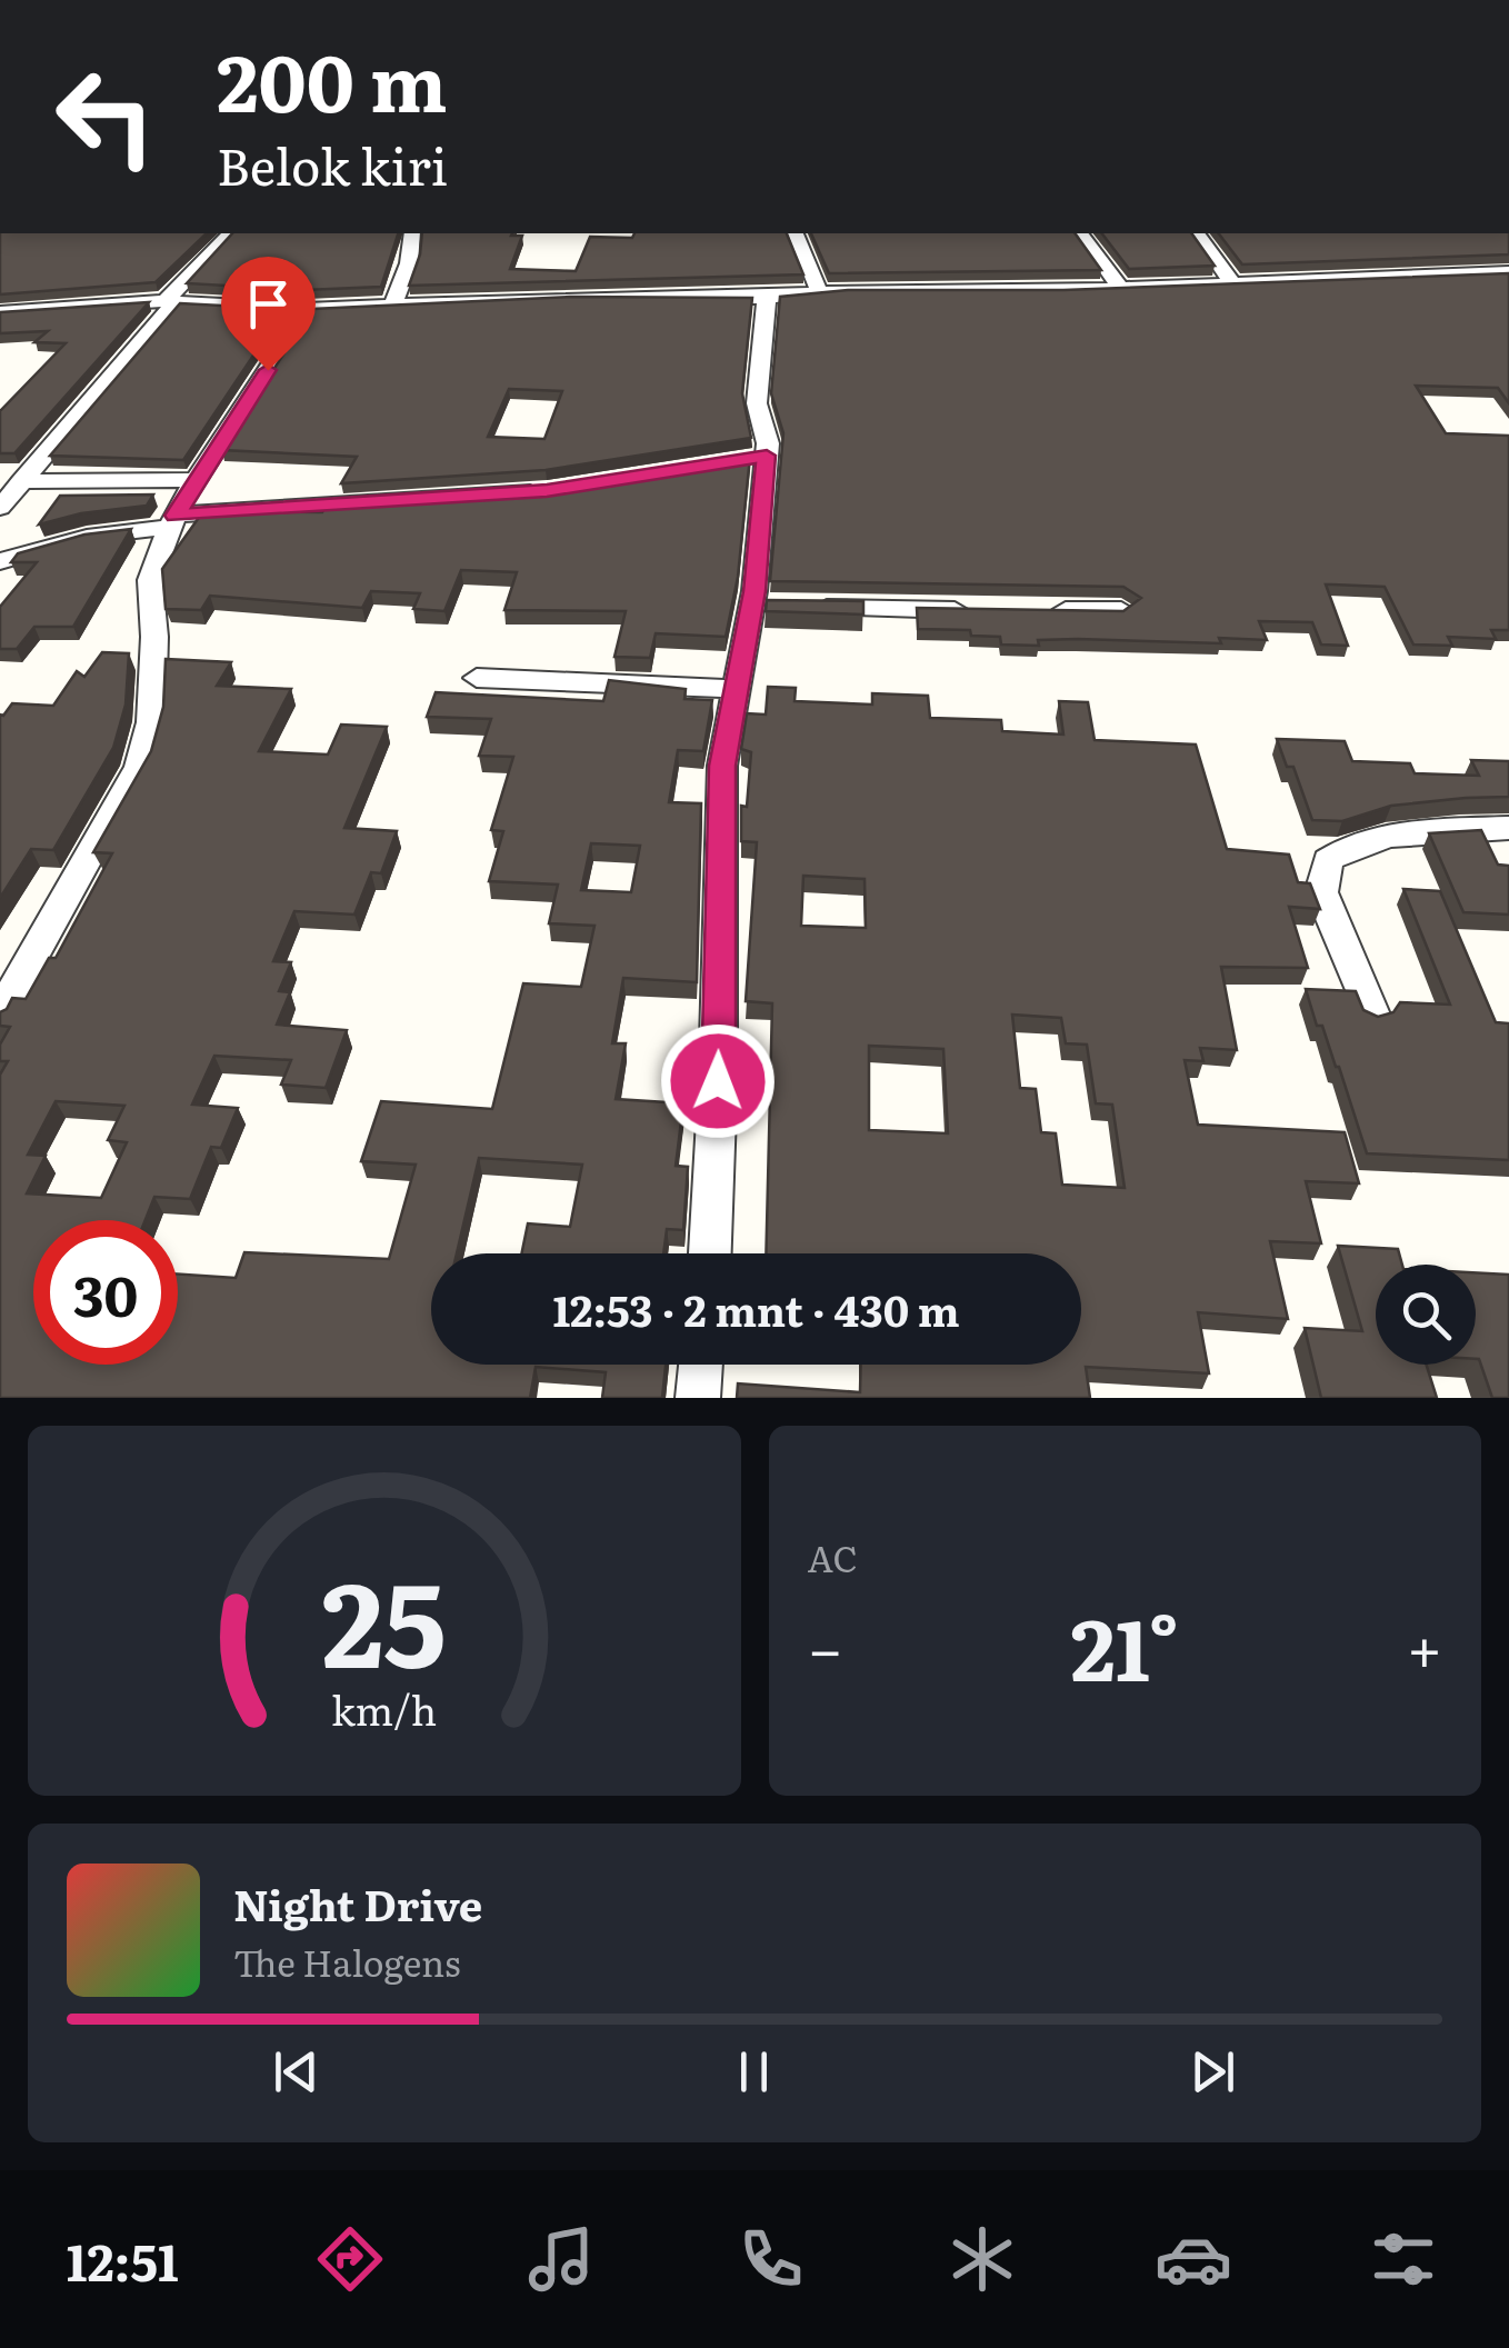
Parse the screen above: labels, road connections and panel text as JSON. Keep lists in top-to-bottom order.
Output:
{
  "page": {
    "turn": ["200 m", "Belok kiri"],
    "limit": "30",
    "trip": "12:53 · 2 mnt · 430 m",
    "tile": "AC",
    "heat": ["−", "21°", "+"],
    "song": ["Night Drive", "The Halogens"],
    "tabs": "12:51",
    "gauge": ["25", "km/h"]
  }
}
